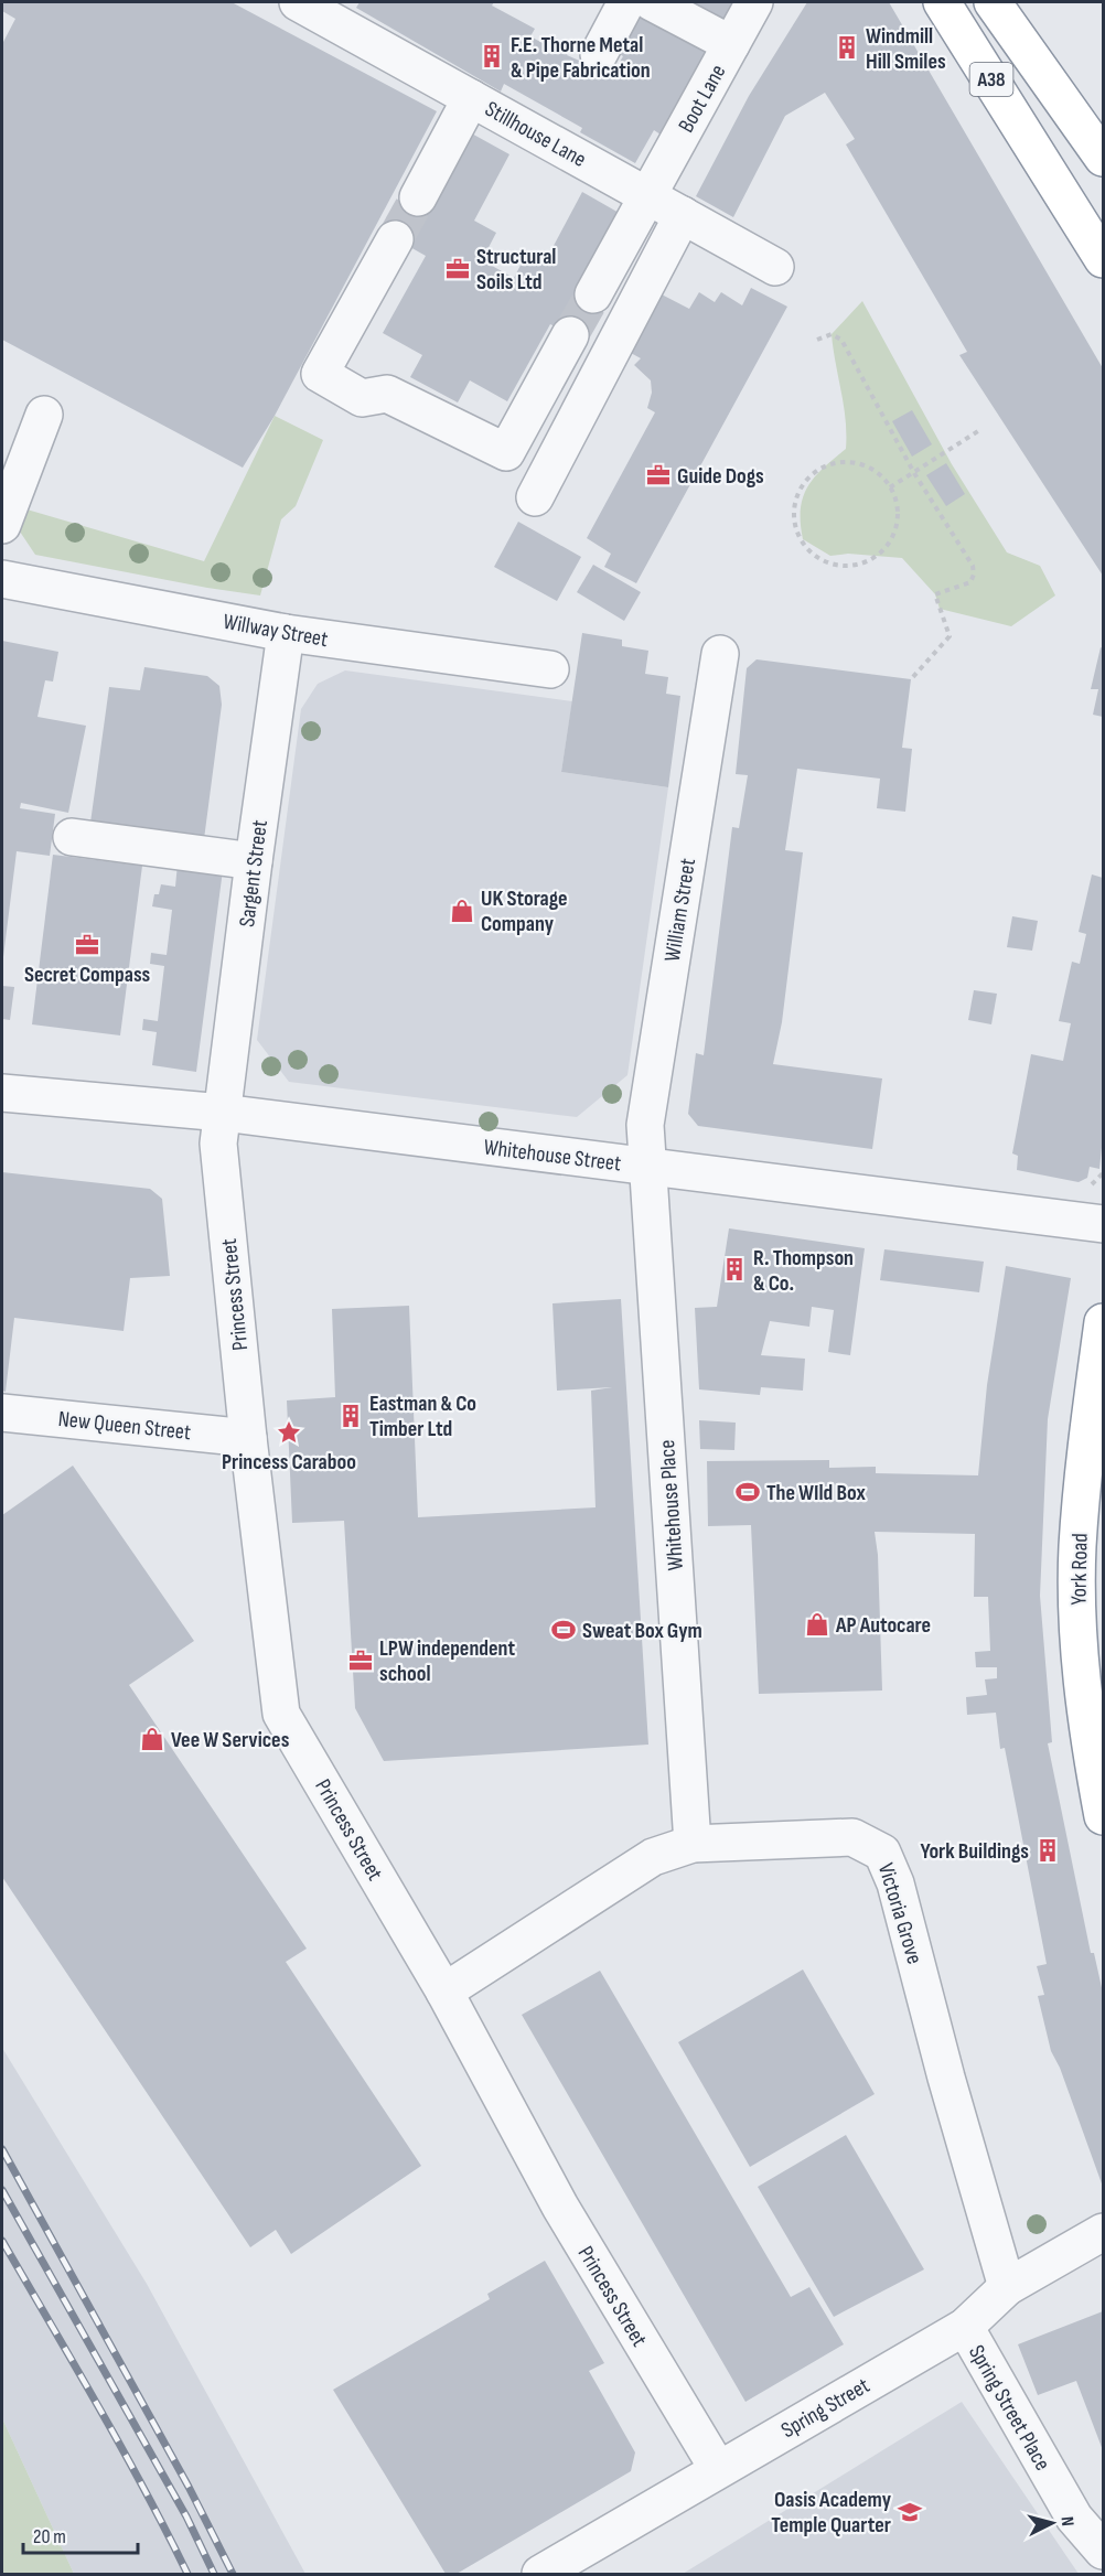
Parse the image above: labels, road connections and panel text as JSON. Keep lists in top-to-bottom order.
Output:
{
  "streets": {
    "highway": ["A38", "York Road"],
    "street": [
      "Boot Lane",
      "Stillhouse Lane",
      "Willway Street",
      "Sargent Street",
      "William Street",
      "Whitehouse Street",
      "Princess Street",
      "New Queen Street",
      "Whitehouse Place",
      "Victoria Grove",
      "Spring Street",
      "Spring Street Place"
    ]
  },
  "crossings": [
    ["Boot Lane", "Stillhouse Lane"],
    ["Willway Street", "Sargent Street"],
    ["Sargent Street", "Whitehouse Street"],
    ["Sargent Street", "Princess Street"],
    ["William Street", "Whitehouse Street"],
    ["William Street", "Whitehouse Place"],
    ["Whitehouse Street", "Princess Street"],
    ["Whitehouse Street", "Whitehouse Place"],
    ["Princess Street", "New Queen Street"],
    ["Princess Street", "Victoria Grove"],
    ["Princess Street", "Spring Street"],
    ["Whitehouse Place", "Victoria Grove"],
    ["Victoria Grove", "Spring Street"],
    ["Spring Street", "Spring Street Place"]
  ],
  "places": {
    "building": [
      "Windmill Hill Smiles",
      "F.E. Thorne Metal & Pipe Fabrication",
      "R. Thompson & Co.",
      "Eastman & Co Timber Ltd",
      "York Buildings"
    ],
    "office": [
      "Structural Soils Ltd",
      "Guide Dogs",
      "Secret Compass",
      "LPW independent school"
    ],
    "shop": ["UK Storage Company", "AP Autocare", "Vee W Services"],
    "place": ["Princess Caraboo"],
    "sports": ["The WIld Box", "Sweat Box Gym"],
    "school or university": ["Oasis Academy Temple Quarter"]
  },
  "scale_bar": "20 m",
  "north": "right"
}
